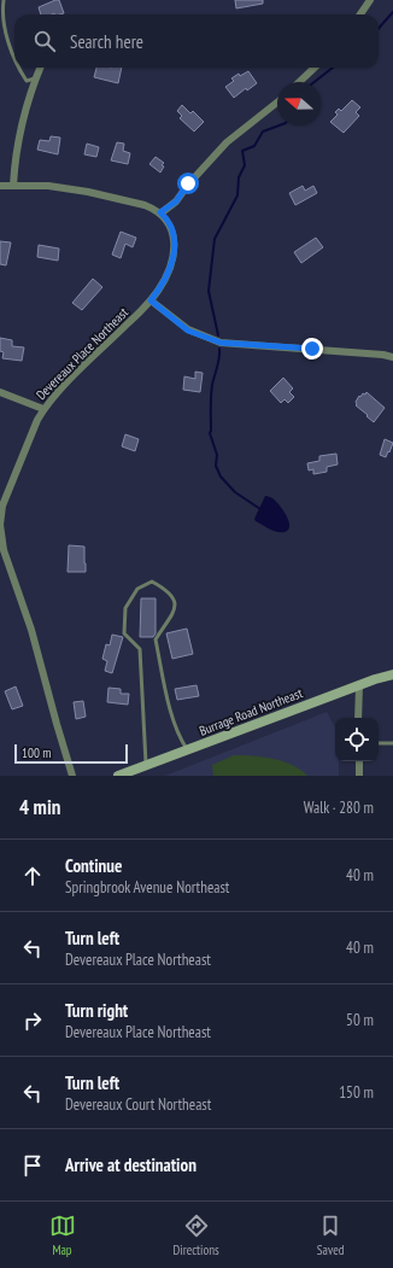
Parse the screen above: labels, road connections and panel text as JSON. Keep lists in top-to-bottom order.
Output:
{
  "streets": {
    "street": ["Devereaux Place Northeast", "Burrage Road Northeast"]
  },
  "scale_bar": "100 m",
  "north": "left",
  "page": {
    "search": "Search here",
    "scale": "100 m",
    "heading": ["4 min", "Walk · 280 m"],
    "list": [
      ["Continue", "Springbrook Avenue Northeast", "40 m"],
      ["Turn left", "Devereaux Place Northeast", "40 m"],
      ["Turn right", "Devereaux Place Northeast", "50 m"],
      ["Turn left", "Devereaux Court Northeast", "150 m"],
      "Arrive at destination"
    ],
    "nav": ["Map", "Directions", "Saved"]
  }
}
